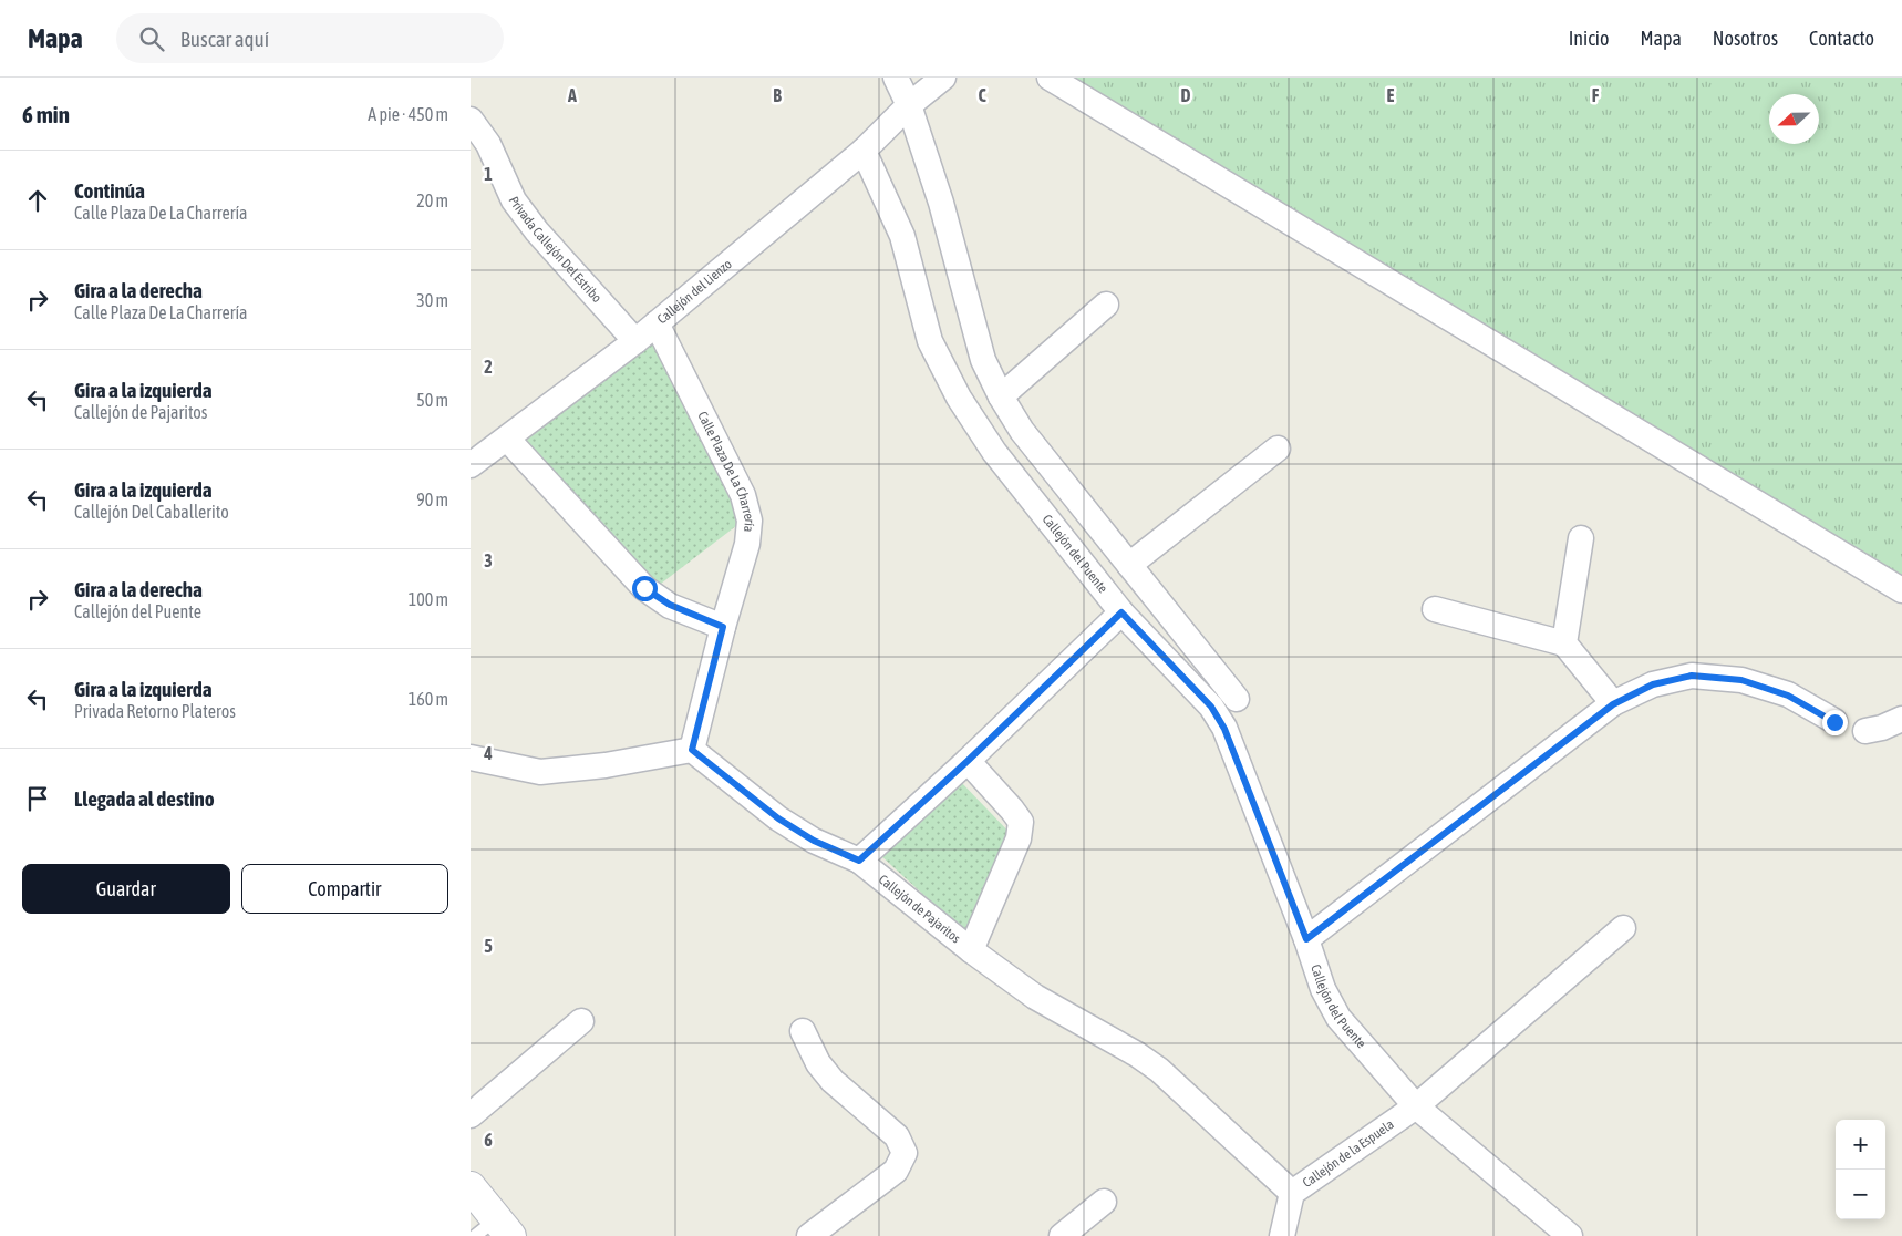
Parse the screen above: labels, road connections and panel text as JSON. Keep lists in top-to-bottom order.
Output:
{
  "streets": {
    "street": [
      "Privada Callejón Del Estribo",
      "Callejón del Lienzo",
      "Calle Plaza De La Charrería",
      "Callejón del Puente",
      "Callejón de Pajaritos",
      "Callejón de la Espuela"
    ]
  },
  "crossings": [
    ["Privada Callejón Del Estribo", "Callejón del Lienzo"],
    ["Callejón del Lienzo", "Calle Plaza De La Charrería"],
    ["Callejón del Lienzo", "Callejón del Puente"],
    ["Calle Plaza De La Charrería", "Callejón de Pajaritos"],
    ["Callejón del Puente", "Callejón de la Espuela"],
    ["Callejón de Pajaritos", "Callejón de la Espuela"]
  ],
  "north": "left",
  "page": {
    "header": "Mapa",
    "search": "Buscar aquí",
    "nav": [
      "Inicio",
      "Mapa",
      "Nosotros",
      "Contacto"
    ],
    "heading": ["6 min", "A pie · 450 m"],
    "list": [
      ["Continúa", "Calle Plaza De La Charrería", "20 m"],
      ["Gira a la derecha", "Calle Plaza De La Charrería", "30 m"],
      ["Gira a la izquierda", "Callejón de Pajaritos", "50 m"],
      ["Gira a la izquierda", "Callejón Del Caballerito", "90 m"],
      ["Gira a la derecha", "Callejón del Puente", "100 m"],
      ["Gira a la izquierda", "Privada Retorno Plateros", "160 m"],
      "Llegada al destino"
    ],
    "buttons": ["Guardar", "Compartir"],
    "map_buttons": ["+", "−"]
  },
  "grid": {
    "columns": [
      "A",
      "B",
      "C",
      "D",
      "E",
      "F"
    ],
    "rows": [
      "1",
      "2",
      "3",
      "4",
      "5",
      "6"
    ]
  }
}
